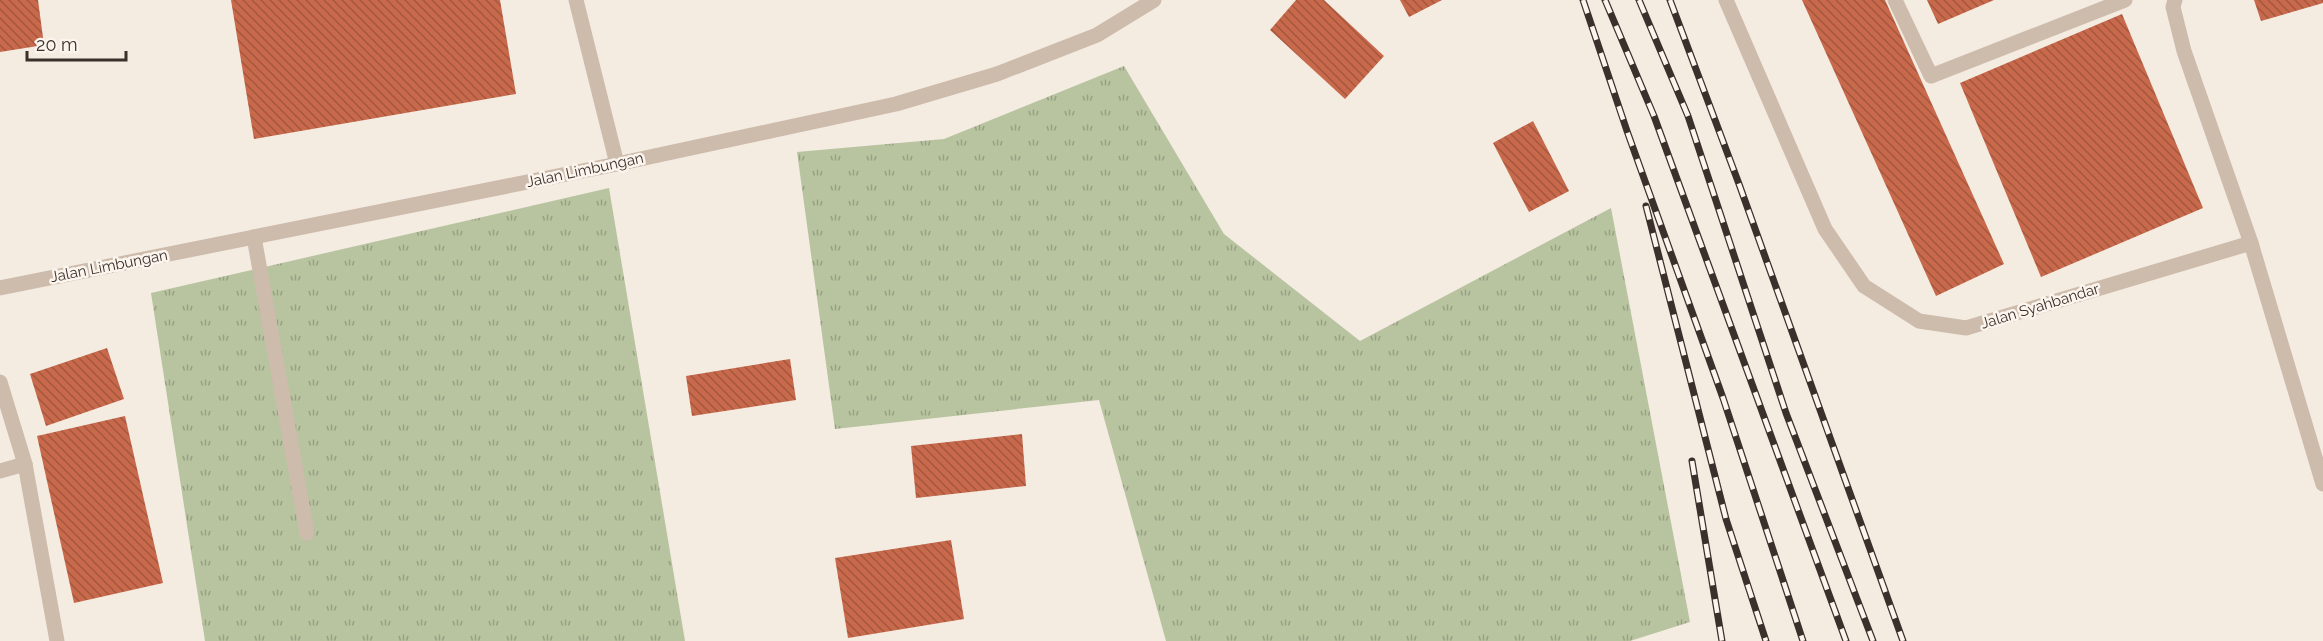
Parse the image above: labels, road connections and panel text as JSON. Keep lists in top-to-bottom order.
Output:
{
  "streets": {
    "street": ["Jalan Limbungan", "Jalan Syahbandar"]
  },
  "scale_bar": "20 m"
}
